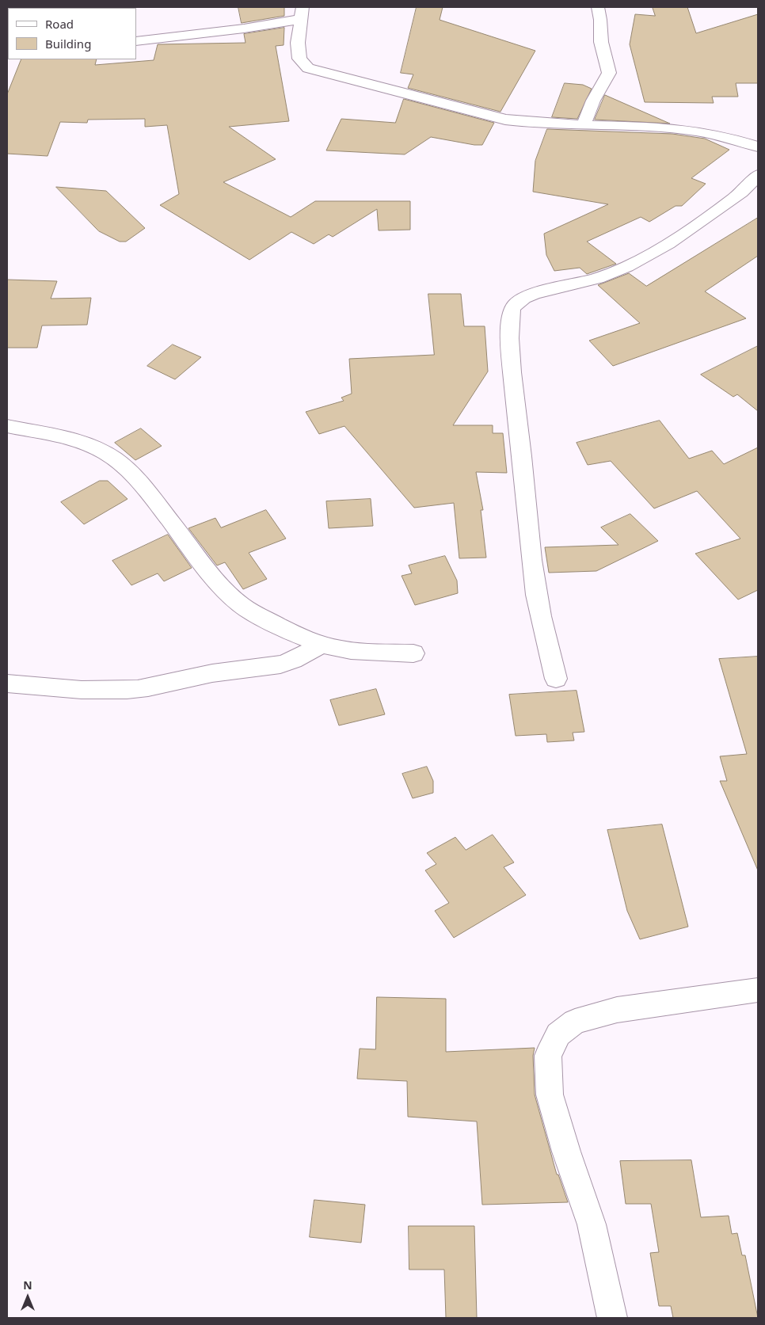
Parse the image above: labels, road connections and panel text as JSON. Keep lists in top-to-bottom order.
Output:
{
  "legend": ["Road", "Building"],
  "north": "top"
}
